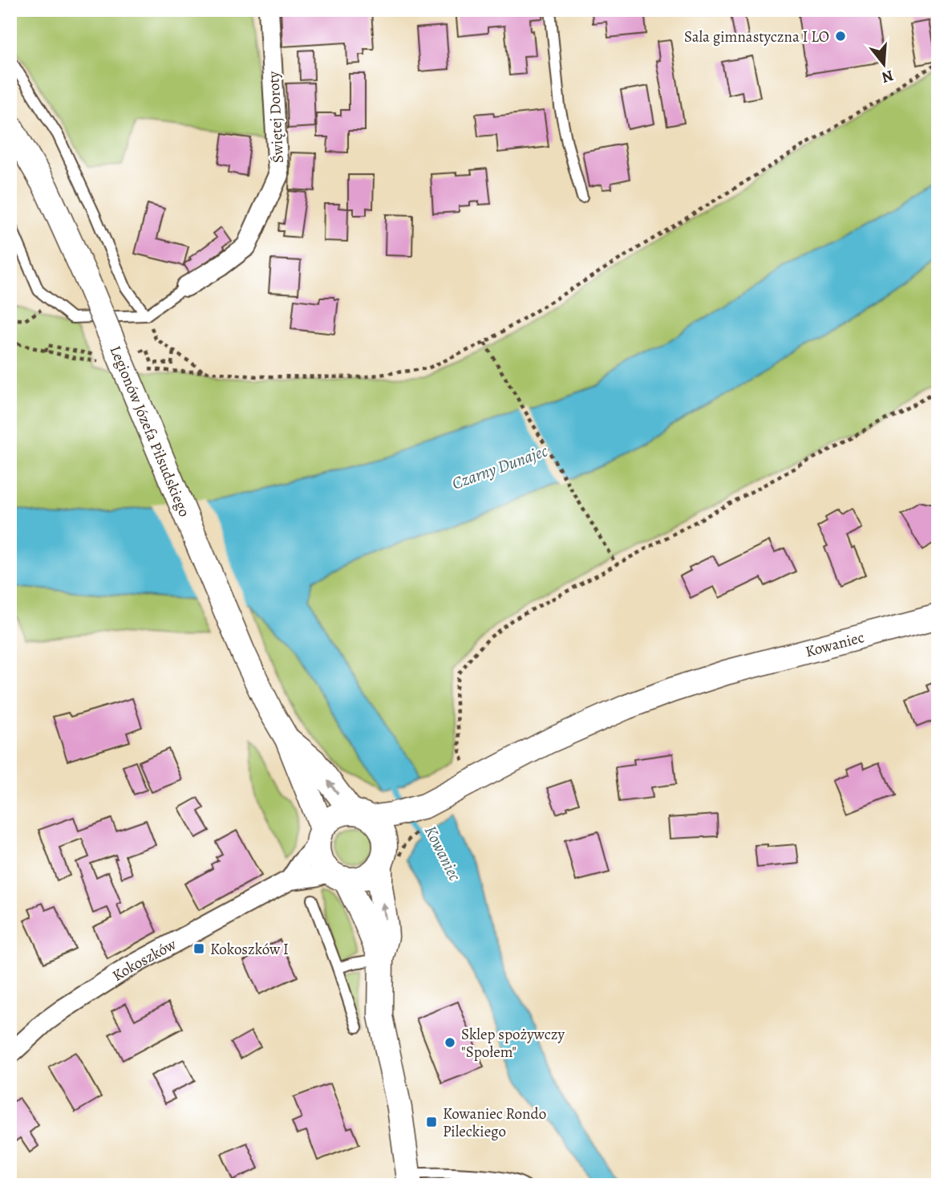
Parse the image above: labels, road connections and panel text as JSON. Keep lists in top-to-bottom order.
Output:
{
  "streets": {
    "street": [
      "Świętej Doroty",
      "Legionów Józefa Piłsudskiego",
      "Kowaniec",
      "Kokoszków"
    ]
  },
  "crossings": [
    ["Legionów Józefa Piłsudskiego", "Kowaniec"],
    ["Legionów Józefa Piłsudskiego", "Kokoszków"],
    ["Kowaniec", "Kokoszków"]
  ],
  "water": ["Czarny Dunajec", "Kowaniec"],
  "places": {
    "other": ["Sala gimnastyczna I LO", "Sklep spożywczy \"Społem\""],
    "transit": ["Kokoszków I", "Kowaniec Rondo Pileckiego"]
  },
  "north": "bottom"
}
